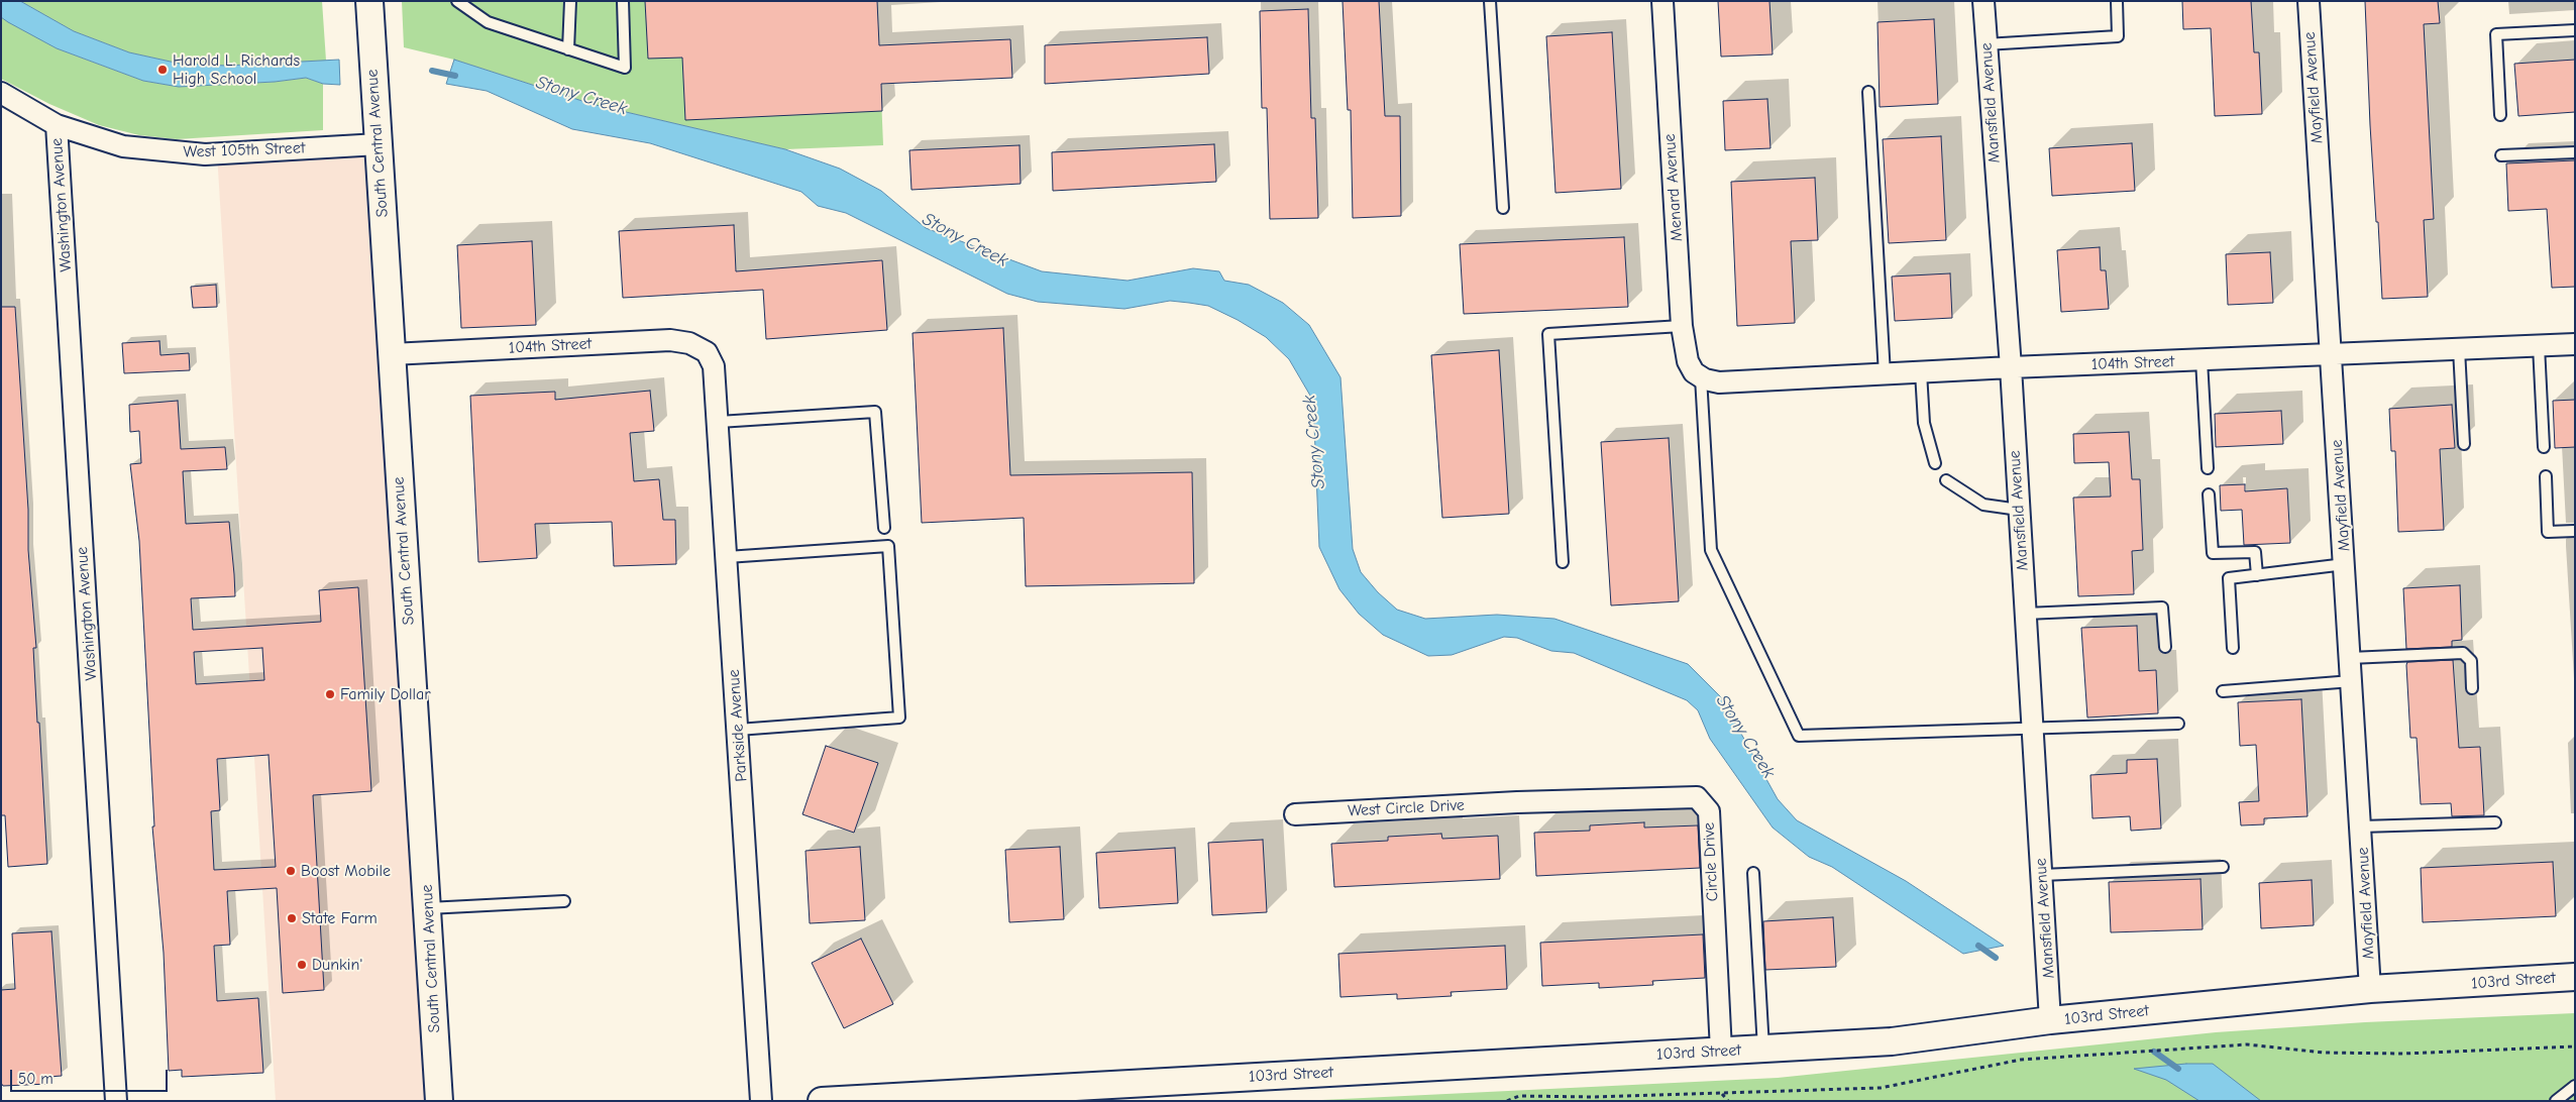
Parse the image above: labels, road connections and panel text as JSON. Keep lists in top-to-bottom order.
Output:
{
  "streets": {
    "street": [
      "Mayfield Avenue",
      "Mansfield Avenue",
      "South Central Avenue",
      "West 105th Street",
      "Menard Avenue",
      "Washington Avenue",
      "104th Street",
      "Parkside Avenue",
      "West Circle Drive",
      "Circle Drive",
      "103rd Street"
    ]
  },
  "crossings": [
    ["Mayfield Avenue", "104th Street"],
    ["Mayfield Avenue", "103rd Street"],
    ["Mansfield Avenue", "104th Street"],
    ["Mansfield Avenue", "103rd Street"],
    ["South Central Avenue", "West 105th Street"],
    ["South Central Avenue", "104th Street"],
    ["West 105th Street", "Washington Avenue"],
    ["Menard Avenue", "104th Street"],
    ["104th Street", "Parkside Avenue"],
    ["West Circle Drive", "Circle Drive"],
    ["Circle Drive", "103rd Street"]
  ],
  "water": ["Stony Creek"],
  "places": [
    "Harold L. Richards High School",
    "Family Dollar",
    "Boost Mobile",
    "State Farm",
    "Dunkin'"
  ],
  "scale_bar": "50 m"
}
